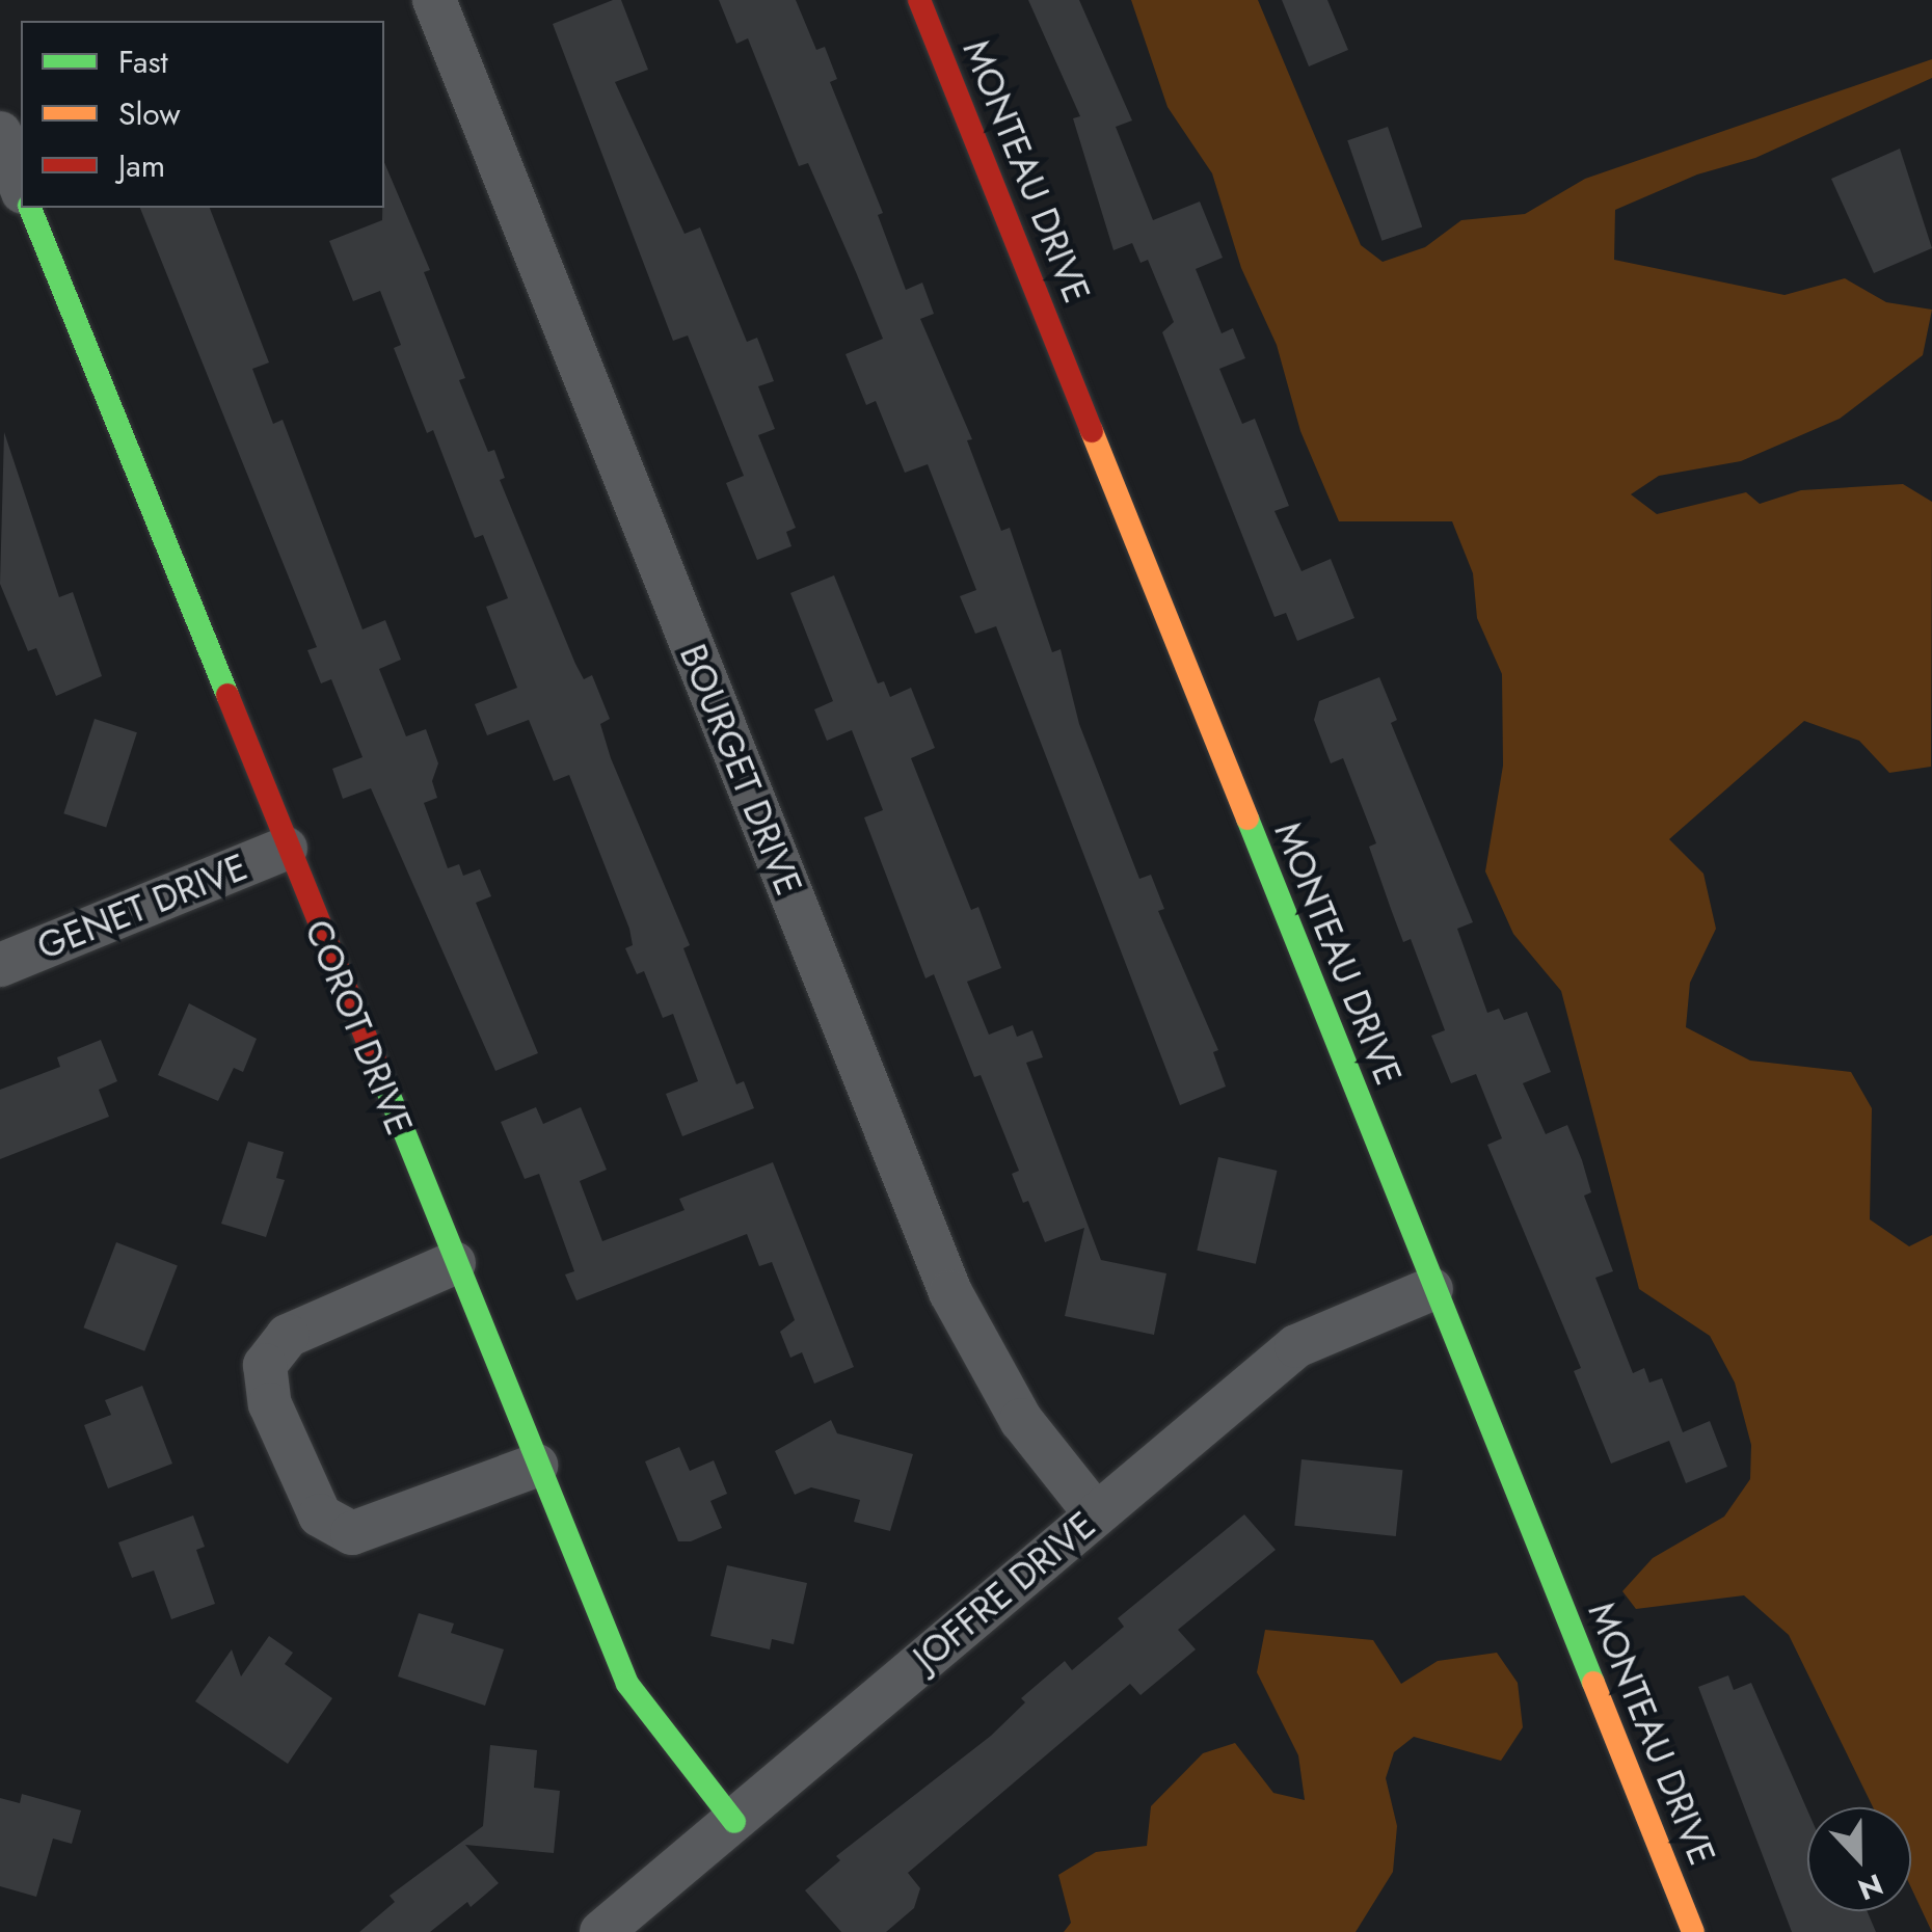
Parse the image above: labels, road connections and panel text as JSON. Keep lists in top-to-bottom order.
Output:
{
  "streets": {
    "street": [
      "MONTEAU DRIVE",
      "BOURGET DRIVE",
      "GENET DRIVE",
      "COROT DRIVE",
      "JOFFRE DRIVE"
    ]
  },
  "crossings": [
    ["MONTEAU DRIVE", "JOFFRE DRIVE"],
    ["BOURGET DRIVE", "JOFFRE DRIVE"],
    ["GENET DRIVE", "COROT DRIVE"],
    ["COROT DRIVE", "JOFFRE DRIVE"]
  ],
  "legend": ["Fast", "Slow", "Jam"],
  "north": "bottom"
}
